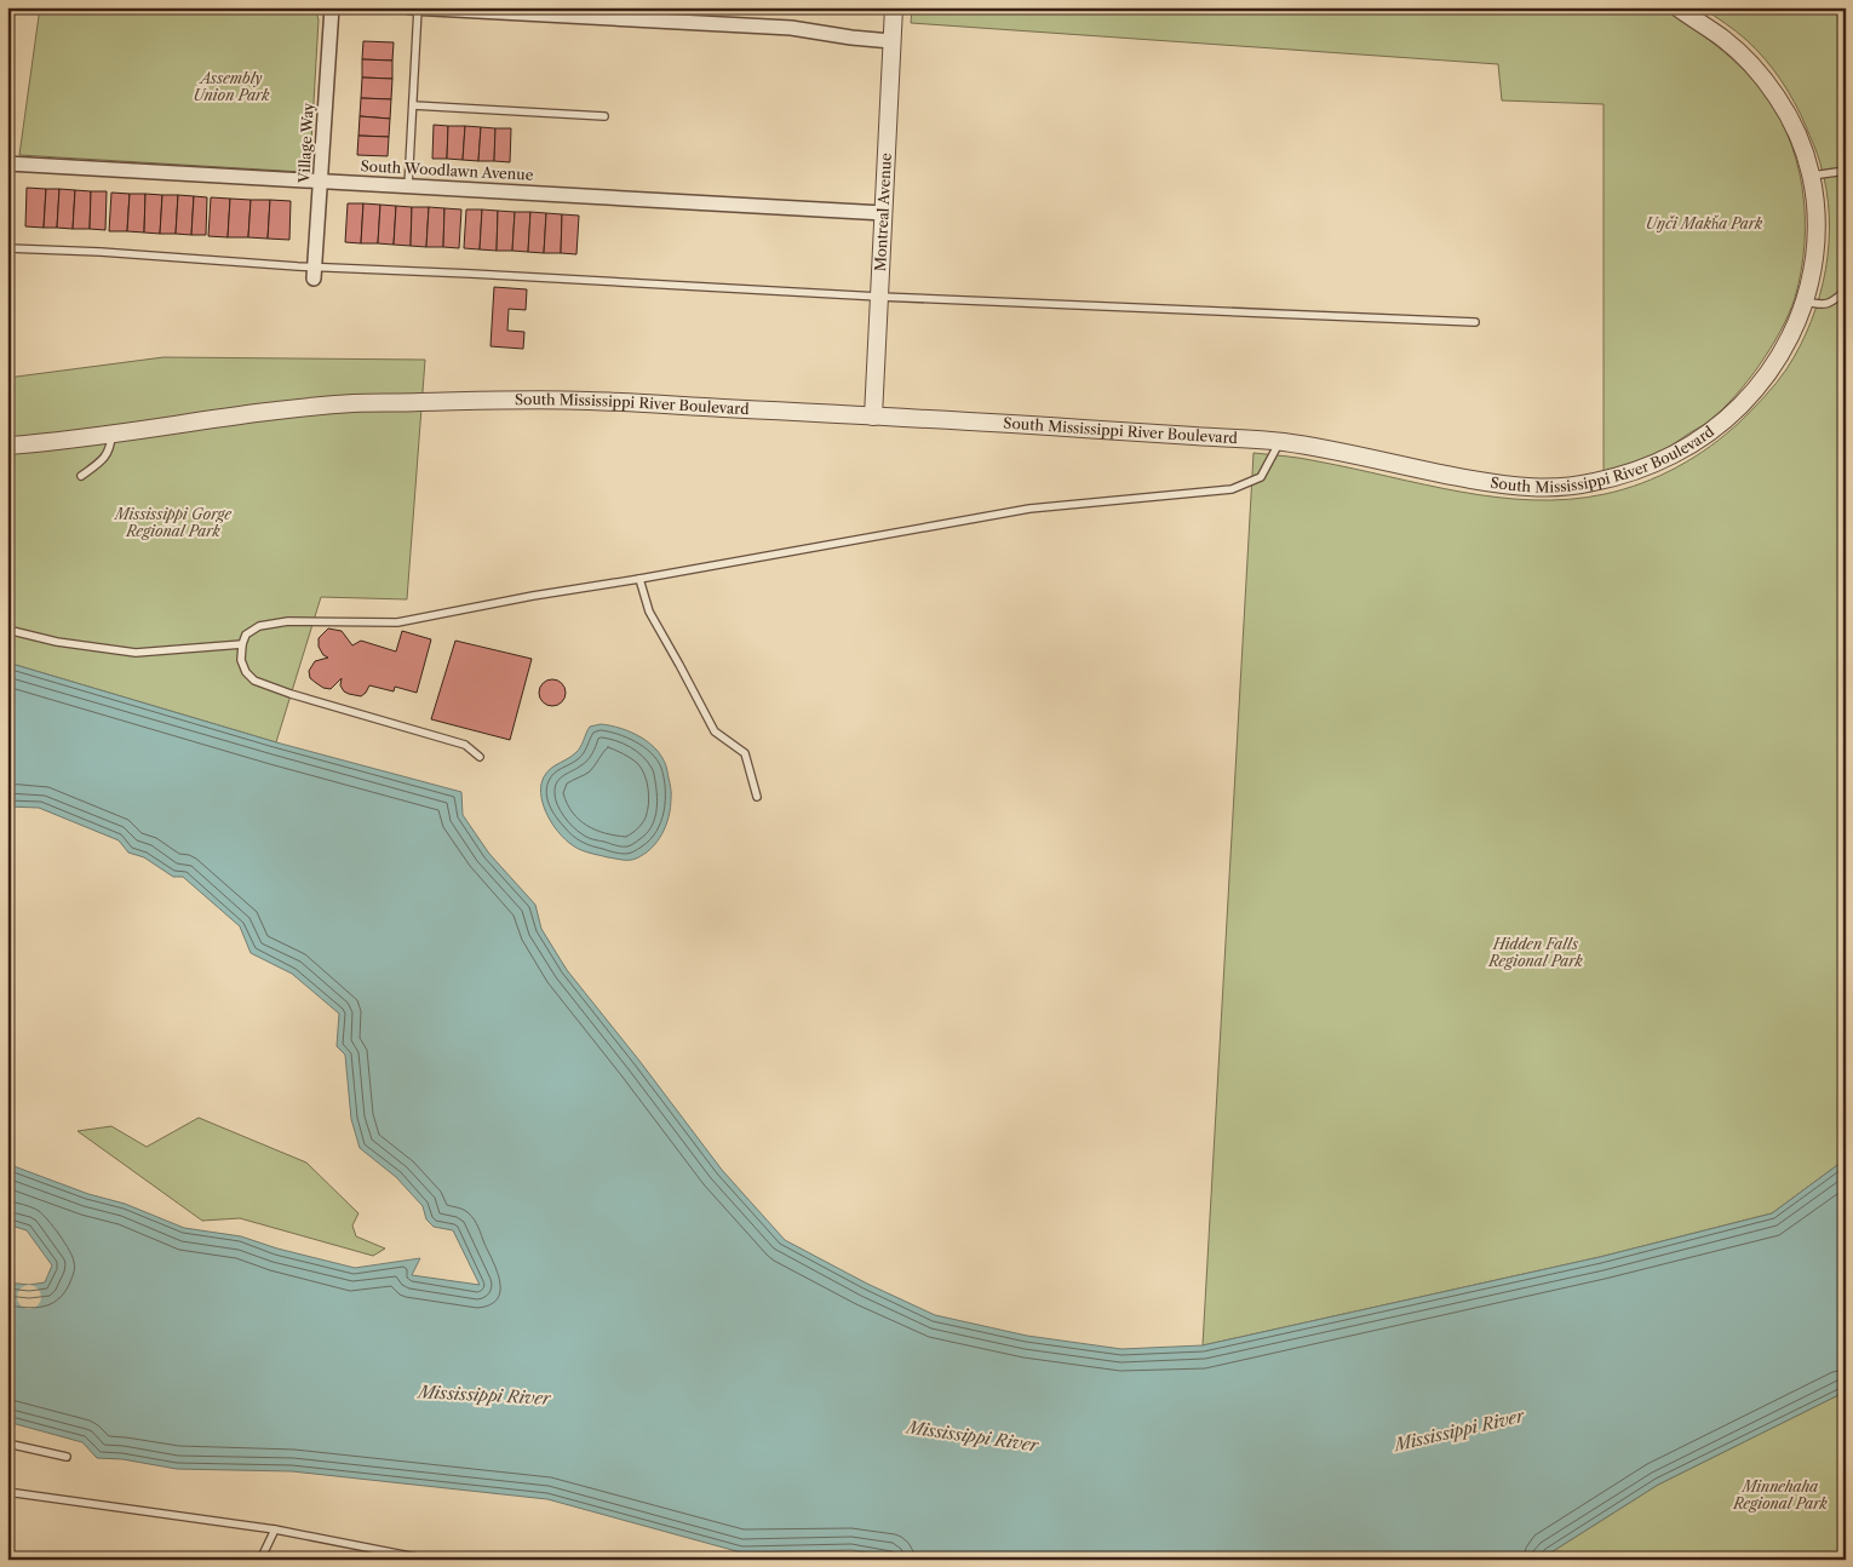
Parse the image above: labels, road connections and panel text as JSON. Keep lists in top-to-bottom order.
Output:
{
  "streets": {
    "street": [
      "Village Way",
      "South Woodlawn Avenue",
      "Montreal Avenue",
      "South Mississippi River Boulevard"
    ]
  },
  "crossings": [
    ["Village Way", "South Woodlawn Avenue"],
    ["South Woodlawn Avenue", "Montreal Avenue"],
    ["Montreal Avenue", "South Mississippi River Boulevard"]
  ],
  "water": ["Mississippi River"],
  "parks": [
    "Assembly Union Park",
    "Uŋči Makȟa Park",
    "Mississippi Gorge Regional Park",
    "Hidden Falls Regional Park",
    "Minnehaha Regional Park"
  ]
}
